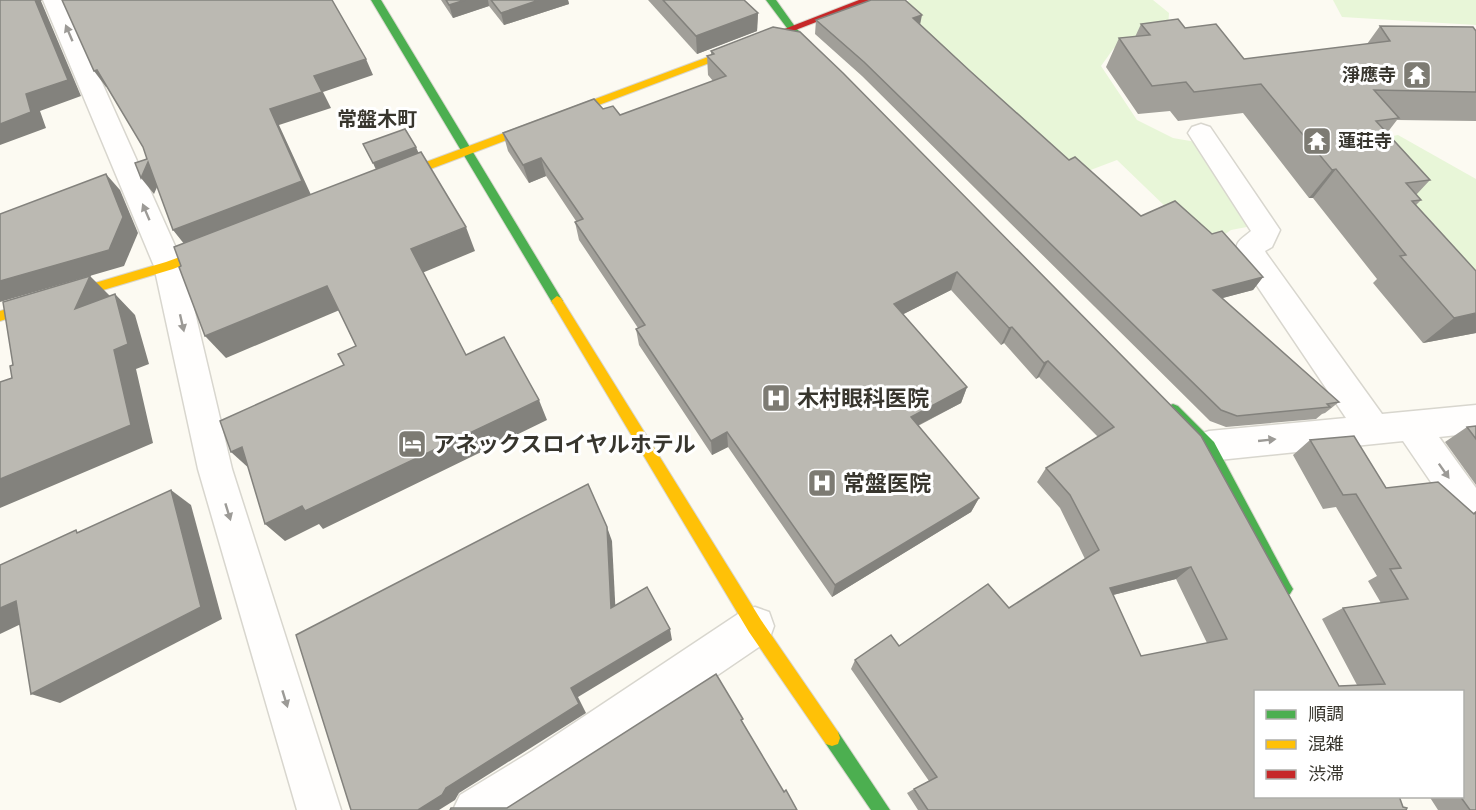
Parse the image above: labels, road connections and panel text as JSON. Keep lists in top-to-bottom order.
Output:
{
  "districts": ["常盤木町"],
  "places": {
    "temple": ["淨應寺", "蓮荘寺"],
    "hospital": ["木村眼科医院", "常盤医院"],
    "hotel": ["アネックスロイヤルホテル"]
  },
  "legend": ["順調", "混雑", "渋滞"]
}
